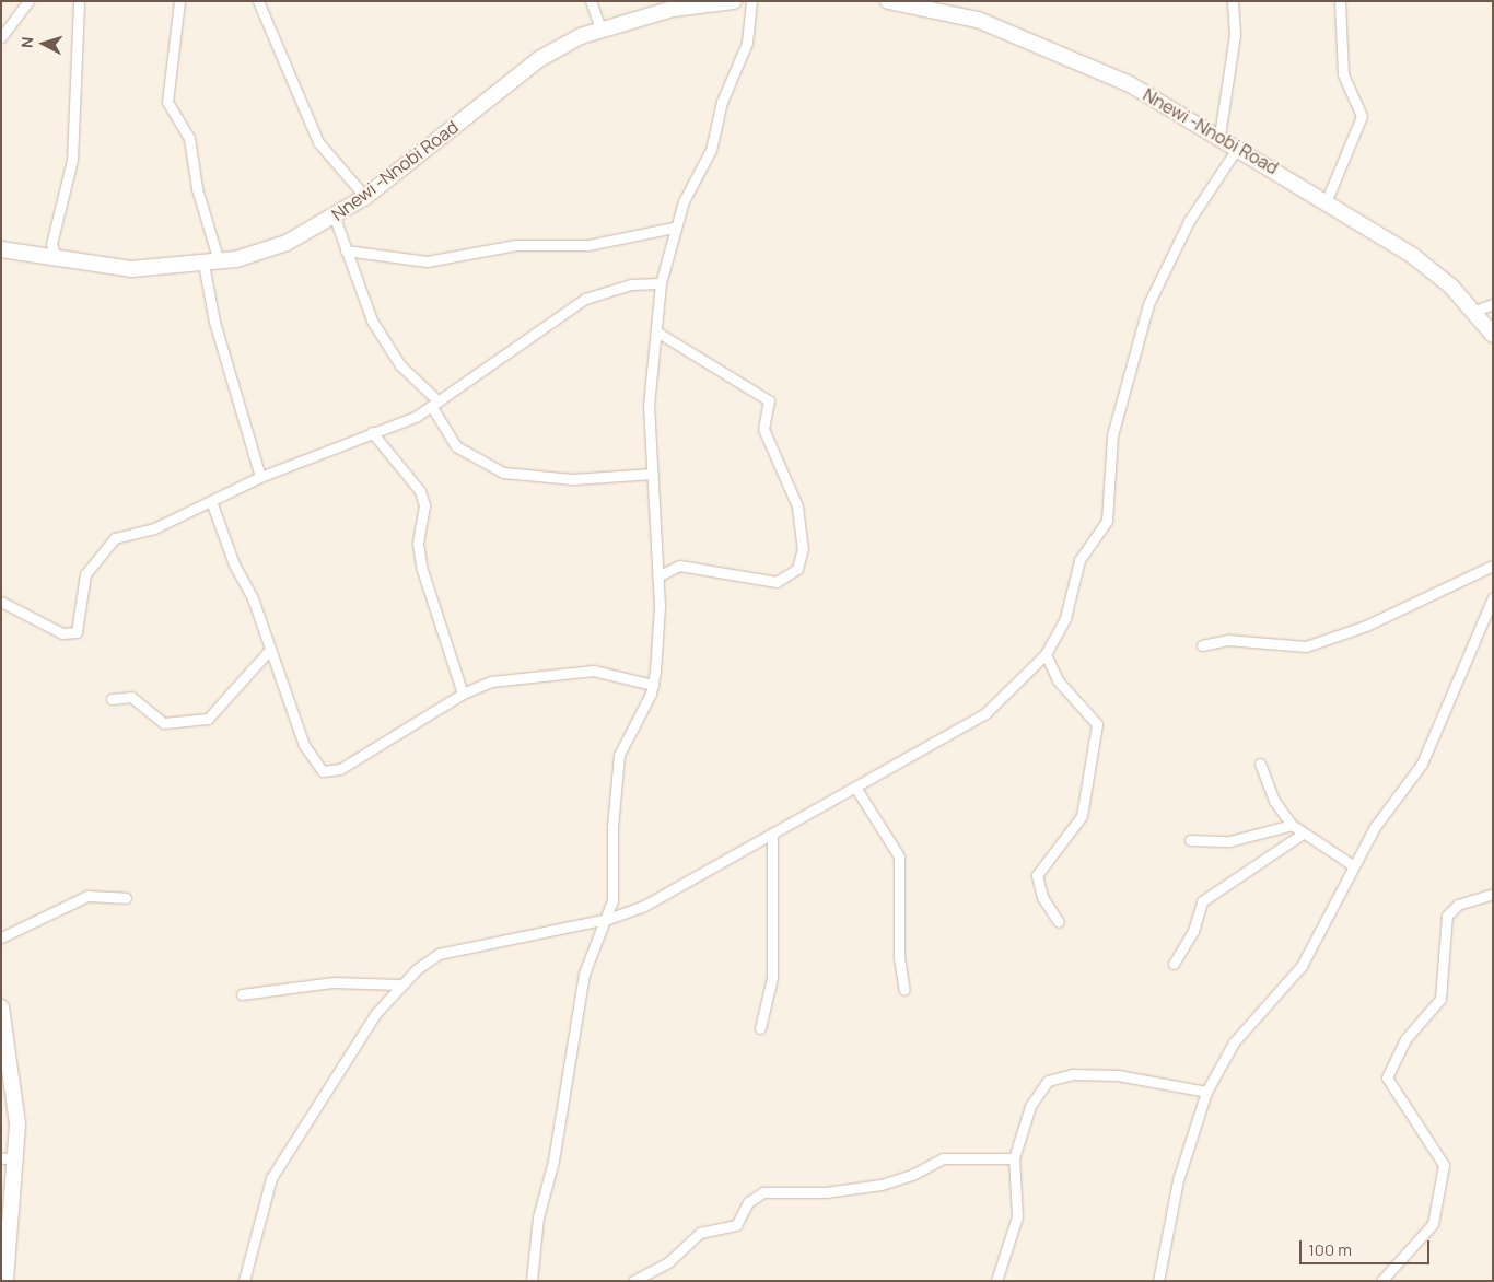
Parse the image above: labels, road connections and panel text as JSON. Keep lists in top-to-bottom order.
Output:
{
  "streets": {
    "main road": ["Nnewi -Nnobi Road"]
  },
  "scale_bar": "100 m",
  "north": "left"
}
